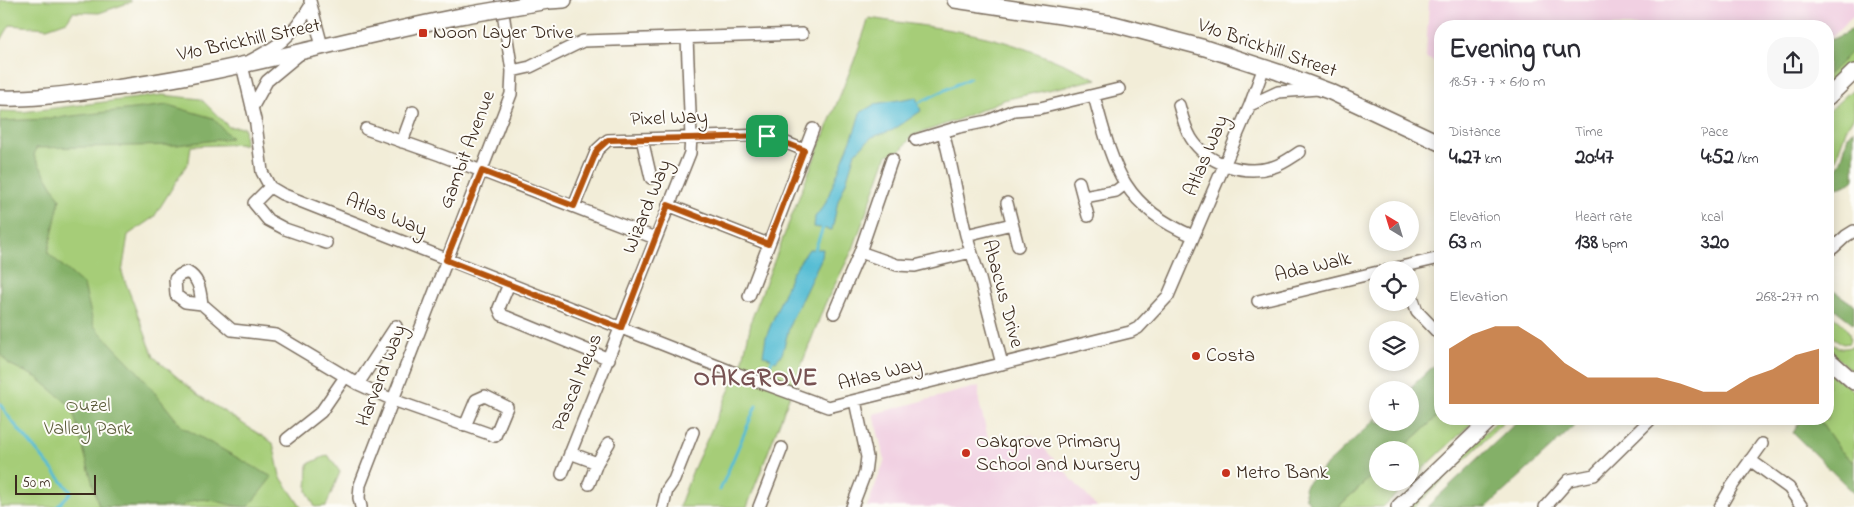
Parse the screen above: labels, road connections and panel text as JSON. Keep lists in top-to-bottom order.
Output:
{
  "streets": {
    "street": [
      "V10 Brickhill Street",
      "Pixel Way",
      "Gambit Avenue",
      "Atlas Way",
      "Wizard Way",
      "Ada Walk",
      "Abacus Drive",
      "Harvard Way",
      "Pascal Mews"
    ]
  },
  "crossings": [
    ["V10 Brickhill Street", "Atlas Way"],
    ["Pixel Way", "Wizard Way"],
    ["Gambit Avenue", "Atlas Way"],
    ["Gambit Avenue", "Harvard Way"],
    ["Atlas Way", "Wizard Way"],
    ["Atlas Way", "Abacus Drive"],
    ["Atlas Way", "Harvard Way"],
    ["Atlas Way", "Pascal Mews"],
    ["Wizard Way", "Pascal Mews"]
  ],
  "districts": ["OAKGROVE"],
  "parks": ["Ouzel Valley Park"],
  "places": {
    "transit": ["Noon Layer Drive"],
    "other": ["Costa", "Oakgrove Primary School and Nursery", "Metro Bank"]
  },
  "scale_bar": "50 m",
  "north": "top left",
  "page": {
    "heading": ["Evening run", "18:57 · 7 × 610 m"],
    "stats": [
      ["Distance", "4.27 km"],
      ["Time", "20:47"],
      ["Pace", "4:52 /km"],
      ["Elevation", "63 m"],
      ["Heart rate", "138 bpm"],
      ["kcal", "320"]
    ],
    "map_buttons": ["+", "−"],
    "chart": ["Elevation", "268–277 m"],
    "scale": "50 m"
  }
}
